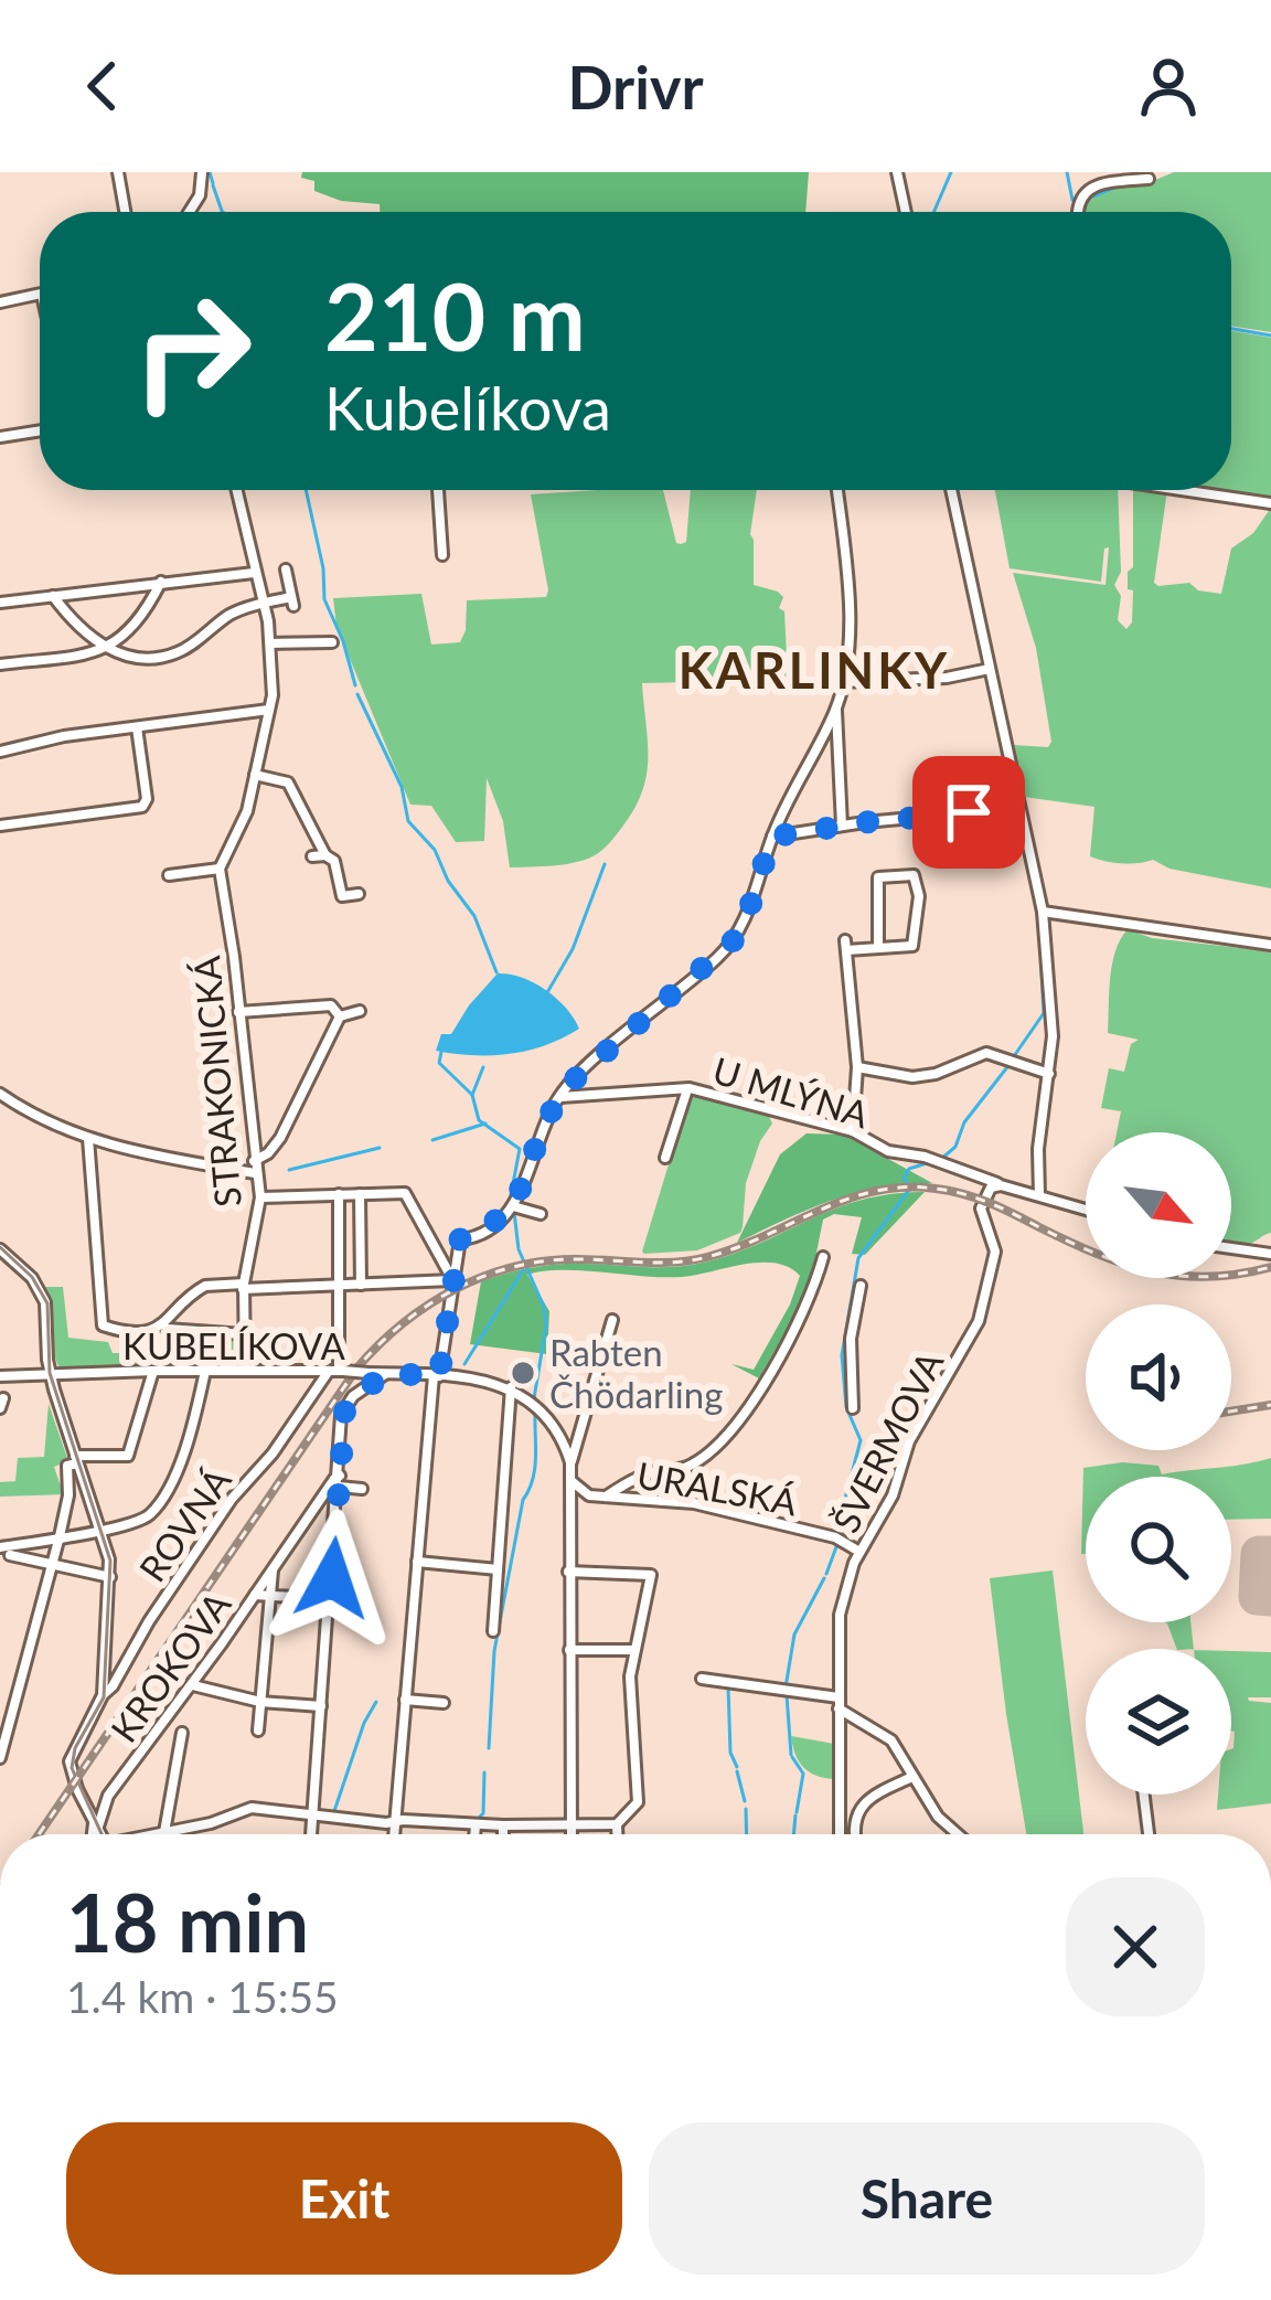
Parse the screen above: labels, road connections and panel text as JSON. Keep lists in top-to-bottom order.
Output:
{
  "streets": {
    "street": [
      "STRAKONICKÁ",
      "U MLÝNA",
      "KUBELÍKOVA",
      "ŠVERMOVA",
      "URALSKÁ",
      "ROVNÁ",
      "KROKOVA"
    ]
  },
  "crossings": [
    ["STRAKONICKÁ", "KUBELÍKOVA"],
    ["U MLÝNA", "ŠVERMOVA"],
    ["KUBELÍKOVA", "ROVNÁ"],
    ["ŠVERMOVA", "URALSKÁ"],
    ["ROVNÁ", "KROKOVA"]
  ],
  "districts": ["KARLINKY"],
  "places": ["Rabten Čhödarling"],
  "north": "bottom right",
  "page": {
    "header": "Drivr",
    "turn": ["210 m", "Kubelíkova"],
    "heading": ["18 min", "1.4 km · 15:55"],
    "buttons": ["Exit", "Share"]
  }
}
